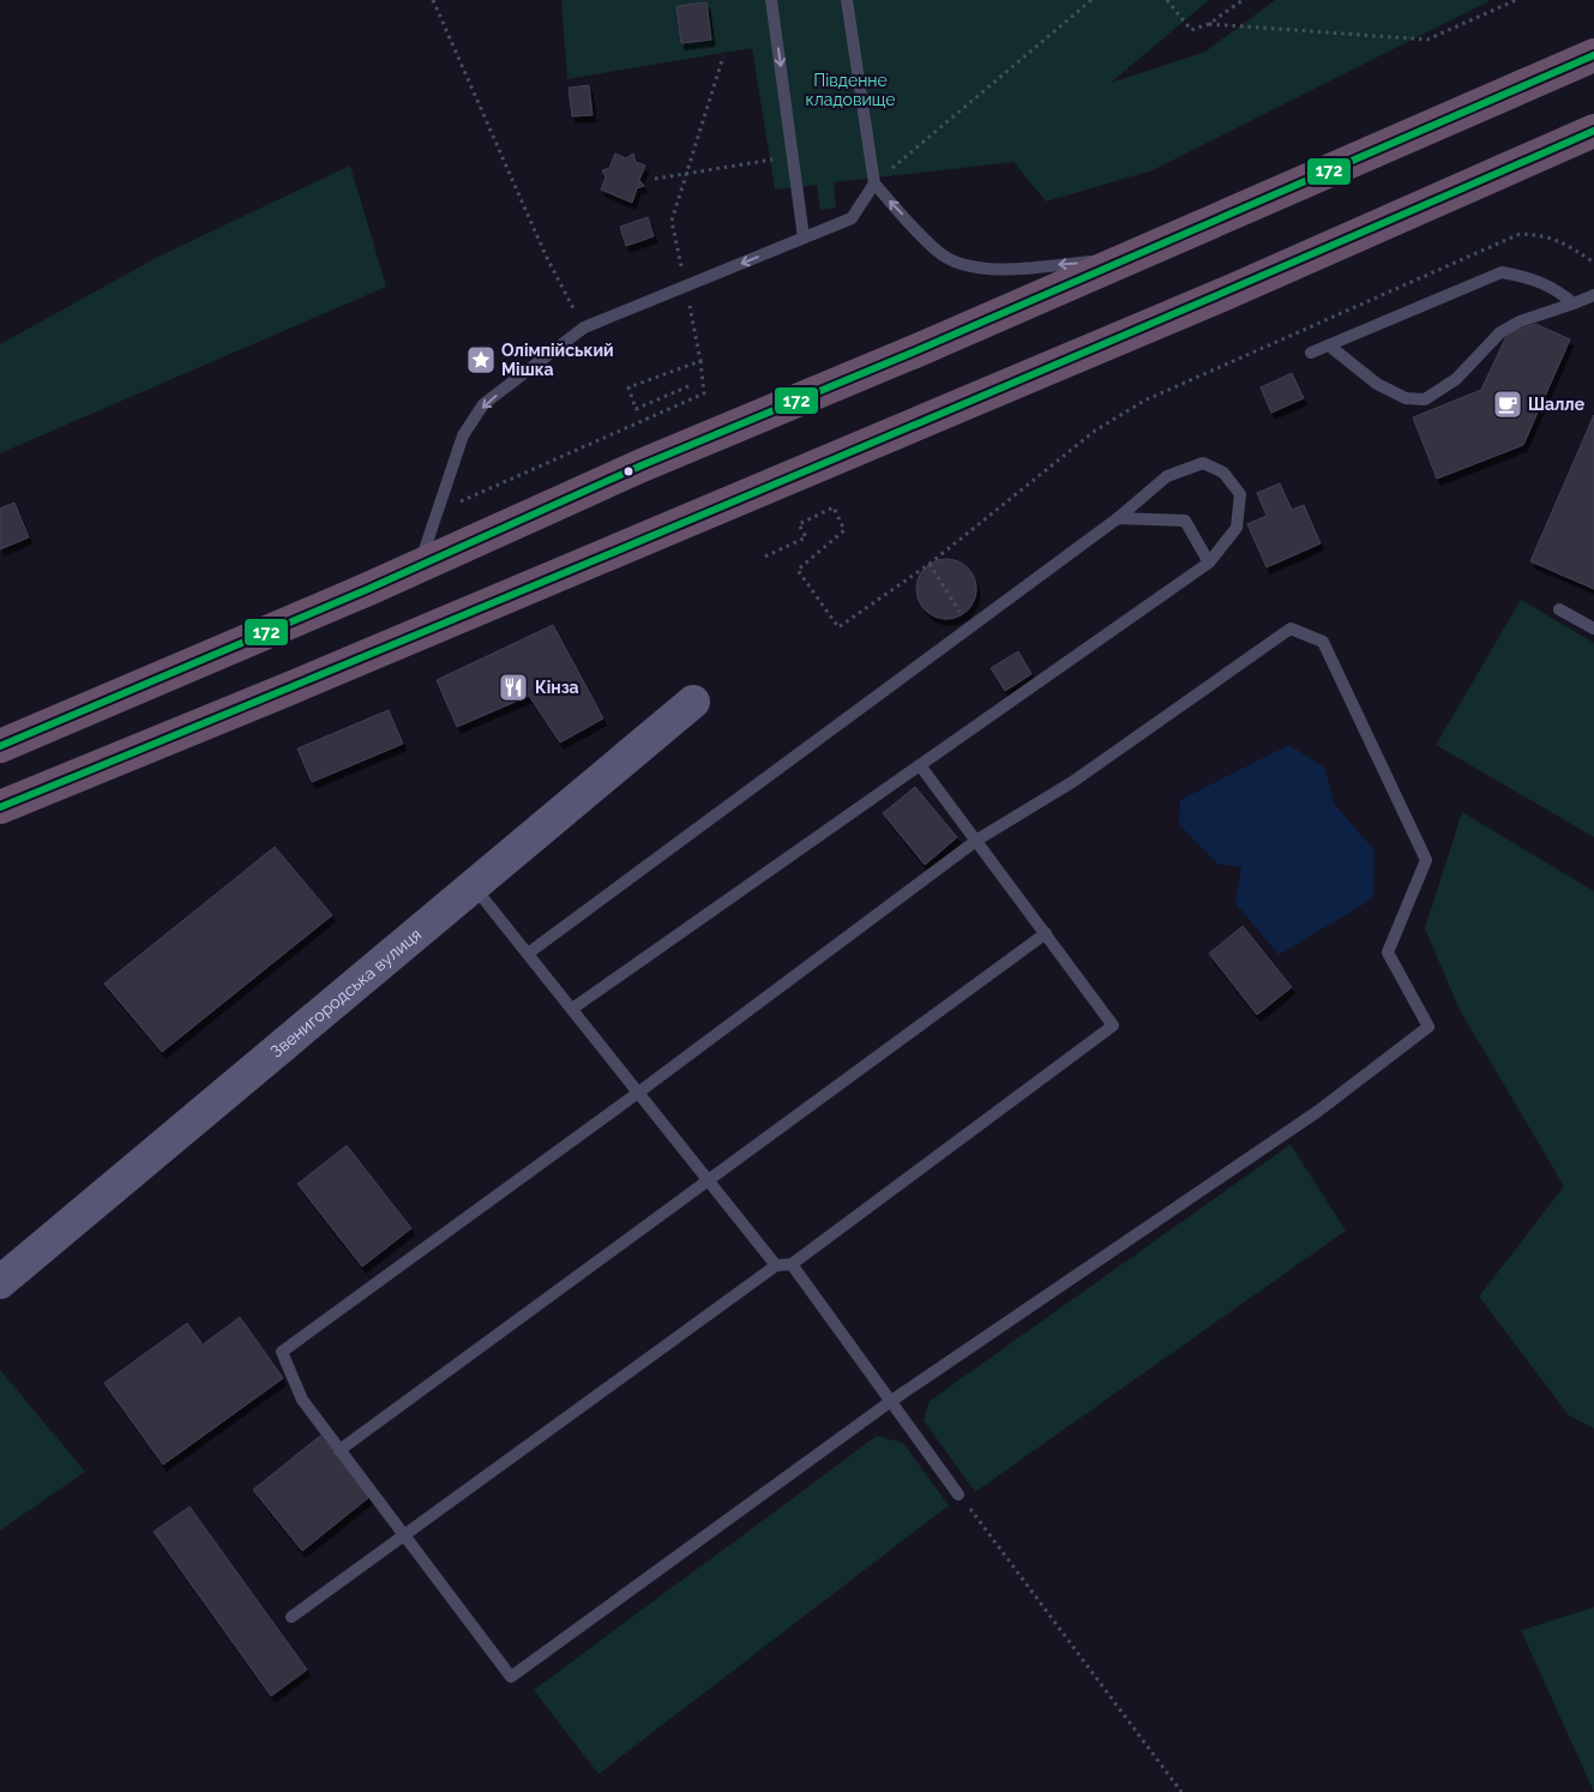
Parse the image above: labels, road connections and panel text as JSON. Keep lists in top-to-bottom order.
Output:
{
  "streets": {
    "street": ["Звенигородська вулиця"]
  },
  "parks": ["Південне кладовище"],
  "places": {
    "place": ["Олімпійський Мішка"],
    "cafe": ["Шалле"],
    "restaurant": ["Кінза"]
  },
  "lines": ["transit line 172"]
}
